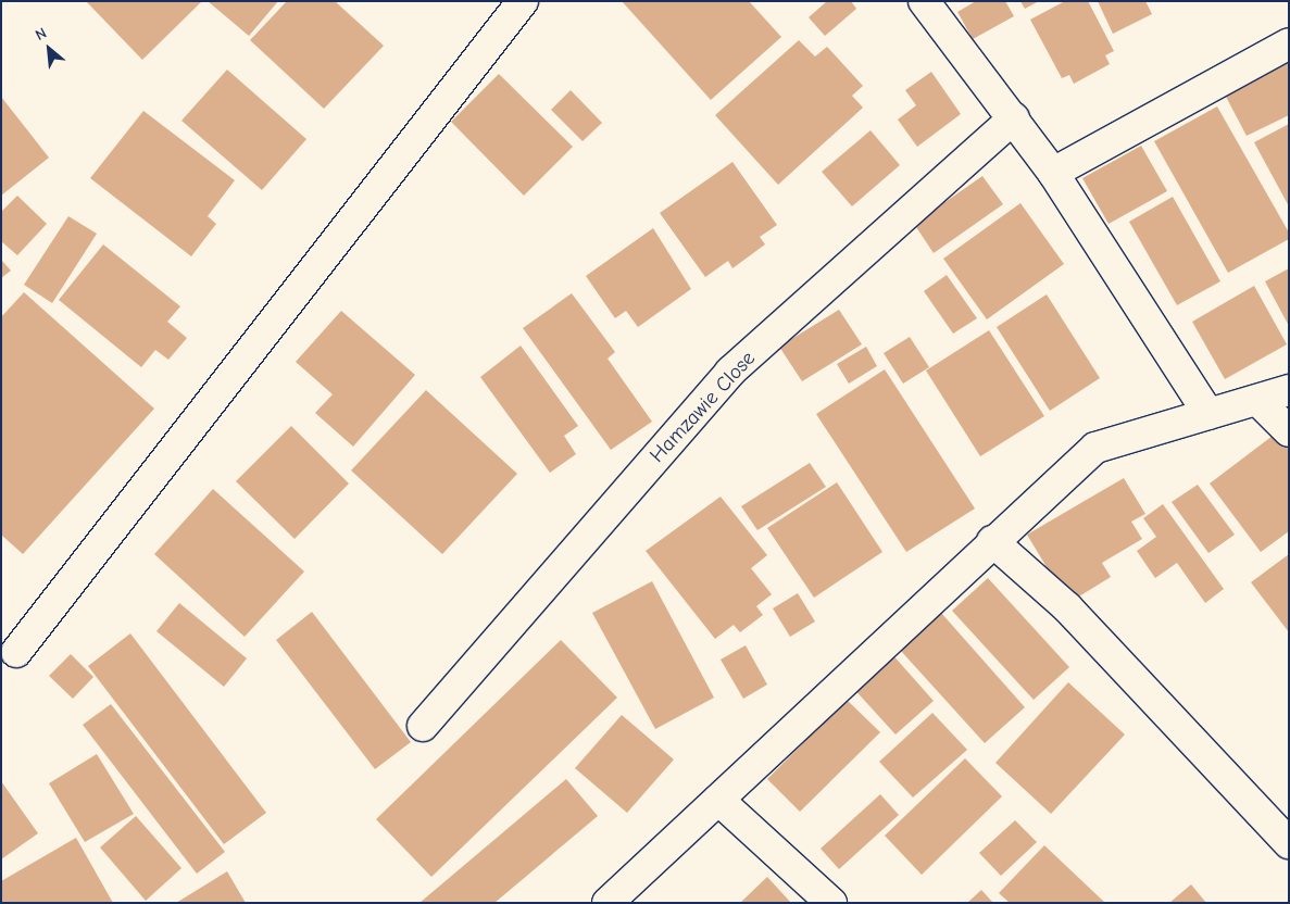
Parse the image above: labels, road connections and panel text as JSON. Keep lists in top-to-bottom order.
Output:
{
  "streets": {
    "street": ["Hamzawie Close"]
  },
  "north": "top left"
}
